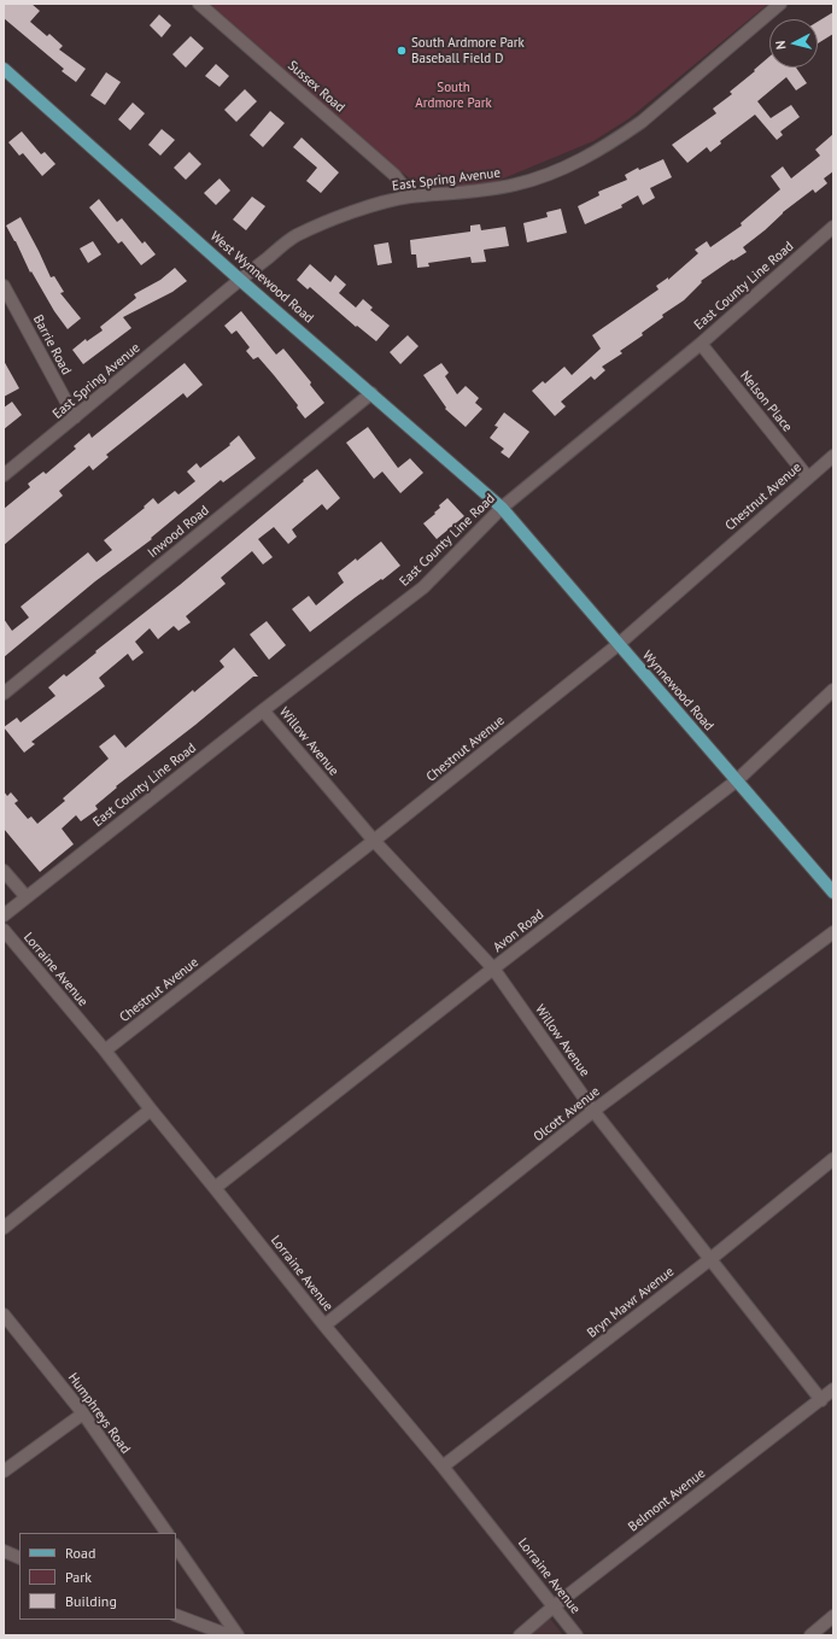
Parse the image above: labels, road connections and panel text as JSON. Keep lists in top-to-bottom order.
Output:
{
  "streets": {
    "main road": ["West Wynnewood Road", "Wynnewood Road"],
    "street": [
      "Sussex Road",
      "East Spring Avenue",
      "East County Line Road",
      "Barrie Road",
      "Nelson Place",
      "Chestnut Avenue",
      "Inwood Road",
      "Willow Avenue",
      "Avon Road",
      "Lorraine Avenue",
      "Olcott Avenue",
      "Bryn Mawr Avenue",
      "Humphreys Road",
      "Belmont Avenue"
    ]
  },
  "crossings": [
    ["Sussex Road", "East Spring Avenue"],
    ["East Spring Avenue", "West Wynnewood Road"],
    ["East Spring Avenue", "Barrie Road"],
    ["West Wynnewood Road", "East County Line Road"],
    ["West Wynnewood Road", "Inwood Road"],
    ["West Wynnewood Road", "Wynnewood Road"],
    ["East County Line Road", "Nelson Place"],
    ["East County Line Road", "Wynnewood Road"],
    ["East County Line Road", "Willow Avenue"],
    ["Nelson Place", "Chestnut Avenue"],
    ["Chestnut Avenue", "Wynnewood Road"],
    ["Chestnut Avenue", "Willow Avenue"],
    ["Chestnut Avenue", "Lorraine Avenue"],
    ["Wynnewood Road", "Avon Road"],
    ["Willow Avenue", "Avon Road"],
    ["Willow Avenue", "Olcott Avenue"],
    ["Willow Avenue", "Bryn Mawr Avenue"],
    ["Willow Avenue", "Belmont Avenue"],
    ["Avon Road", "Lorraine Avenue"],
    ["Lorraine Avenue", "Olcott Avenue"],
    ["Lorraine Avenue", "Bryn Mawr Avenue"],
    ["Lorraine Avenue", "Belmont Avenue"]
  ],
  "parks": ["South Ardmore Park"],
  "places": ["South Ardmore Park Baseball Field D"],
  "legend": ["Road", "Park", "Building"],
  "north": "left"
}
